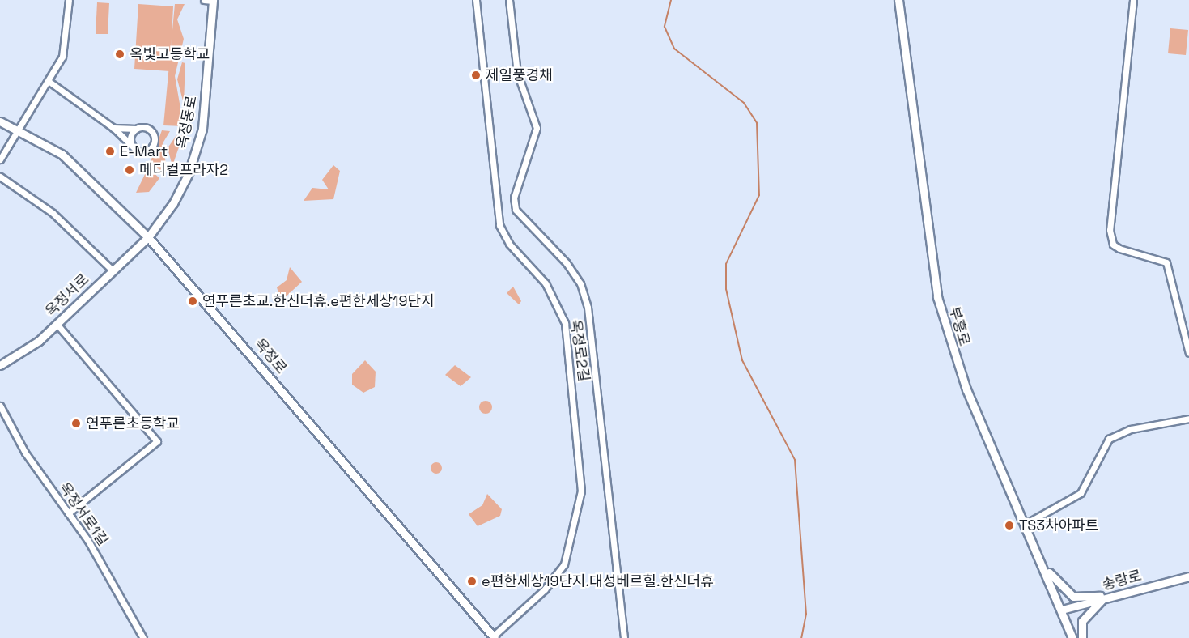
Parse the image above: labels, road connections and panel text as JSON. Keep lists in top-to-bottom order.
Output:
{
  "streets": {
    "main road": [
      "옥정동로",
      "옥정서로",
      "부흥로",
      "옥정로",
      "송랑로"
    ],
    "street": ["옥정로2길", "옥정서로1길"]
  },
  "crossings": [
    ["옥정동로", "옥정서로"],
    ["옥정동로", "옥정로"],
    ["옥정서로", "옥정로"],
    ["부흥로", "송랑로"],
    ["옥정로2길", "옥정로"]
  ],
  "places": [
    "옥빛고등학교",
    "제일풍경채",
    "E-Mart",
    "메디컬프라자2",
    "연푸른초교.한신더휴.e편한세상19단지",
    "연푸른초등학교",
    "TS3차아파트",
    "e편한세상19단지.대성베르힐.한신더휴"
  ]
}
